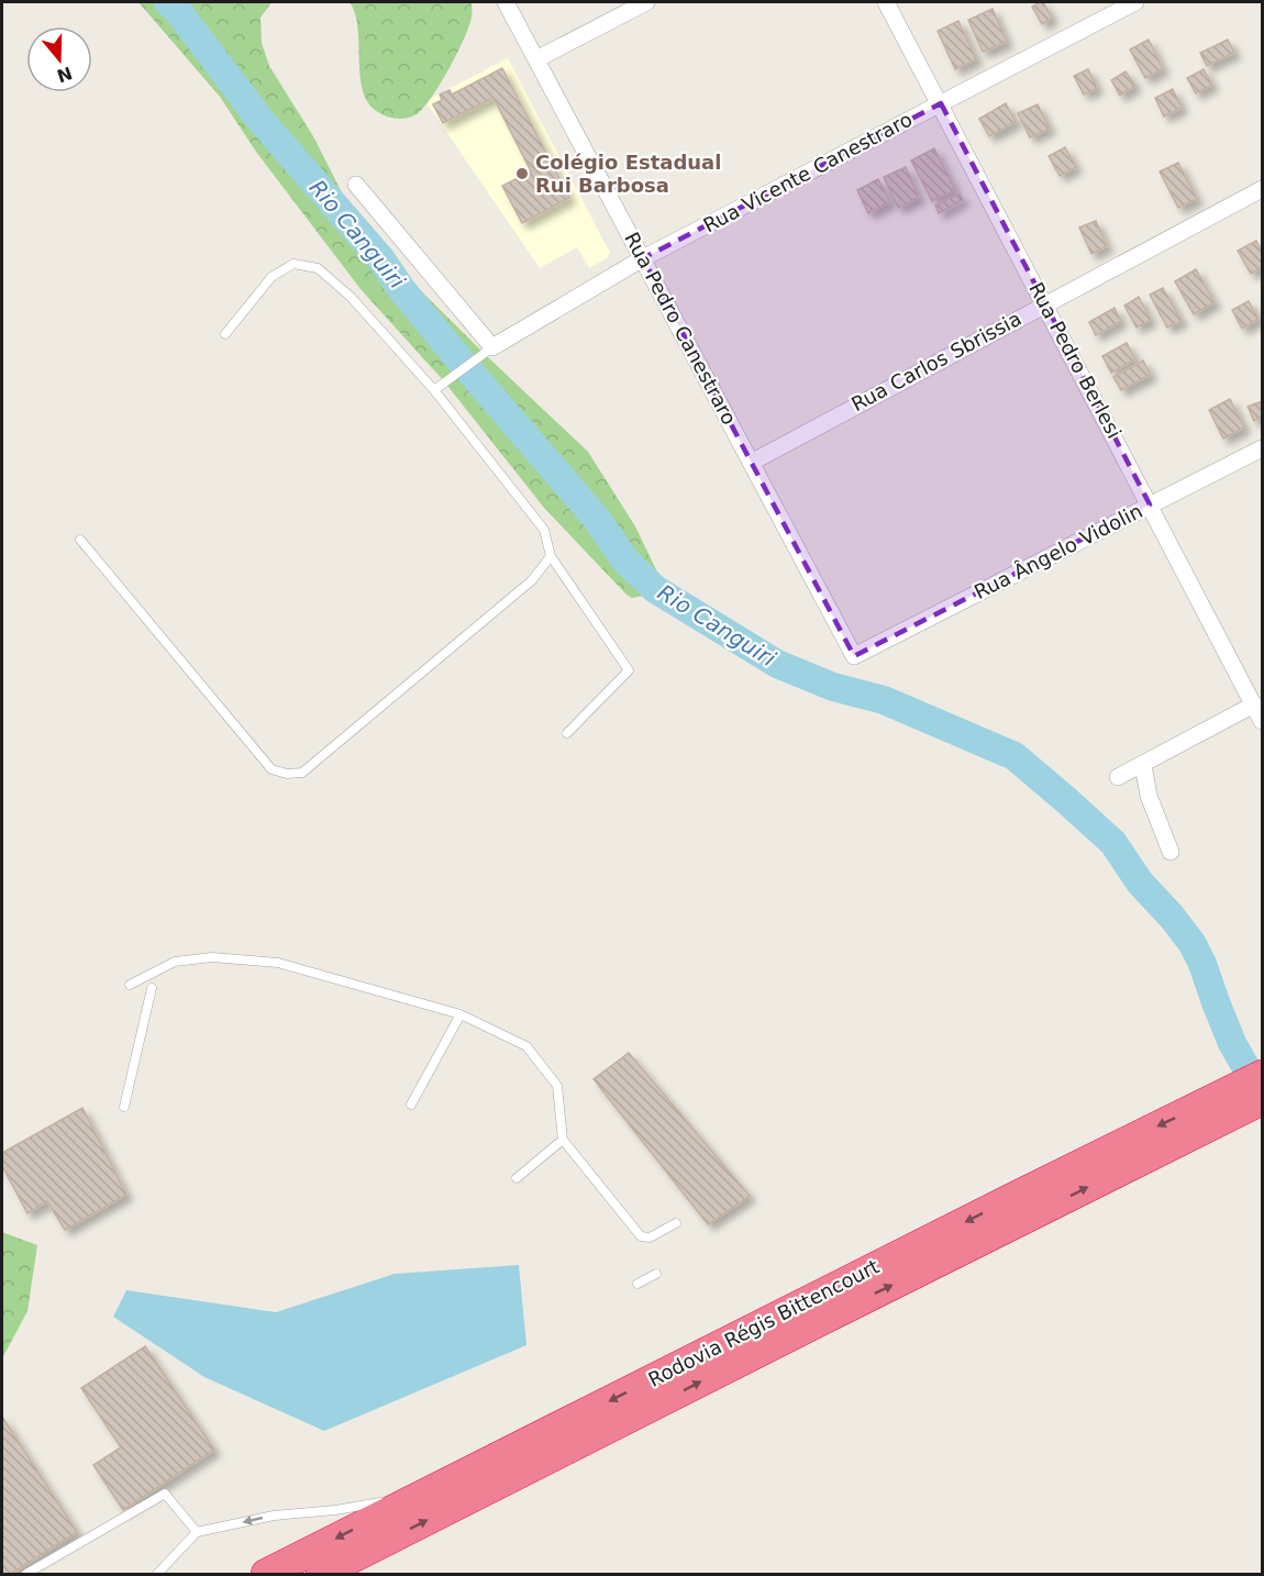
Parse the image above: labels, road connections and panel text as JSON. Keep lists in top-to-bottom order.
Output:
{
  "streets": {
    "highway": ["Rodovia Régis Bittencourt"],
    "street": [
      "Rua Vicente Canestraro",
      "Rua Pedro Canestraro",
      "Rua Pedro Berlesi",
      "Rua Carlos Sbrissia",
      "Rua Ângelo Vidolin"
    ]
  },
  "crossings": [
    ["Rua Vicente Canestraro", "Rua Pedro Canestraro"],
    ["Rua Vicente Canestraro", "Rua Pedro Berlesi"],
    ["Rua Pedro Canestraro", "Rua Carlos Sbrissia"],
    ["Rua Pedro Canestraro", "Rua Ângelo Vidolin"],
    ["Rua Pedro Berlesi", "Rua Carlos Sbrissia"],
    ["Rua Pedro Berlesi", "Rua Ângelo Vidolin"]
  ],
  "water": ["Rio Canguiri"],
  "places": ["Colégio Estadual Rui Barbosa"],
  "north": "bottom"
}
